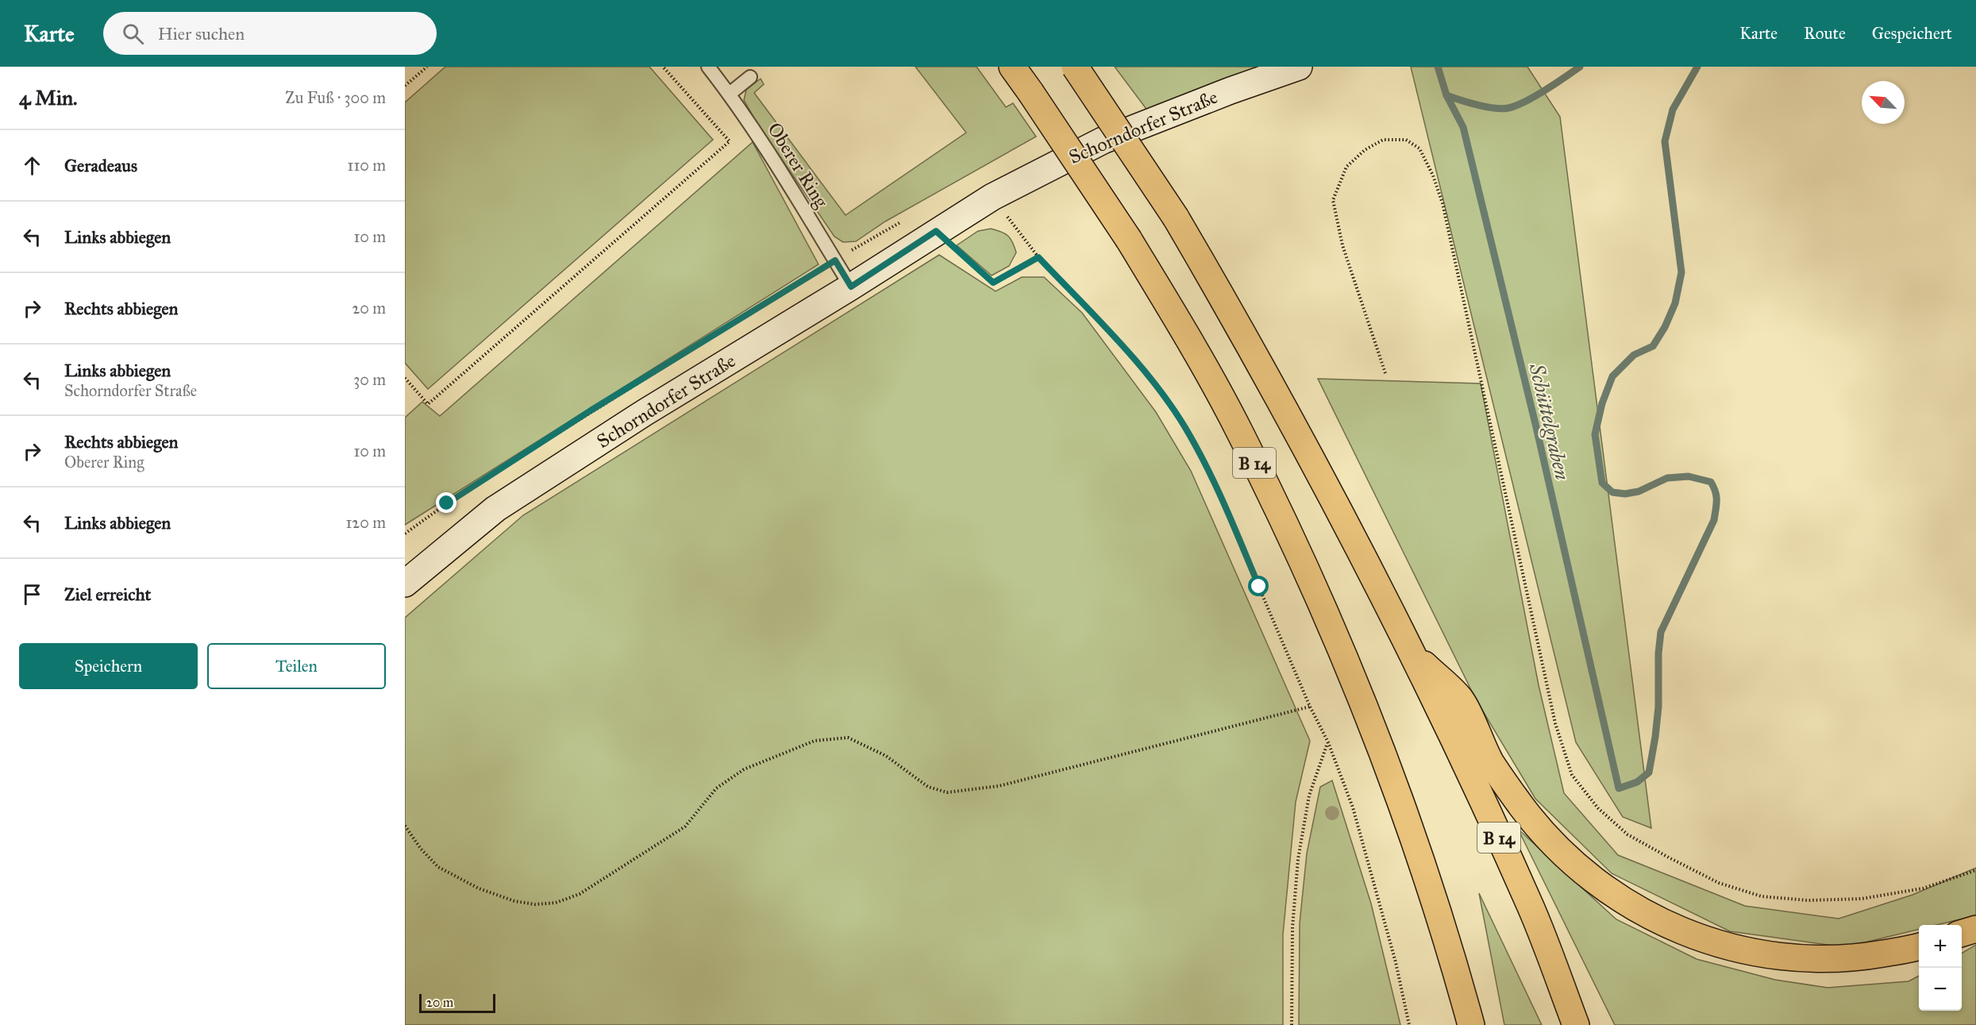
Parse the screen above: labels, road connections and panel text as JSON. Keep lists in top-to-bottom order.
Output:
{
  "streets": {
    "highway": ["B 14"],
    "main road": ["Schorndorfer Straße"],
    "lane": ["Oberer Ring"]
  },
  "crossings": [
    ["Schorndorfer Straße", "Oberer Ring"]
  ],
  "water": ["Schüttelgraben"],
  "scale_bar": "20 m",
  "north": "top left",
  "page": {
    "header": "Karte",
    "search": "Hier suchen",
    "nav": ["Karte", "Route", "Gespeichert"],
    "heading": ["4 Min.", "Zu Fuß · 300 m"],
    "list": [
      ["Geradeaus", "110 m"],
      ["Links abbiegen", "10 m"],
      ["Rechts abbiegen", "20 m"],
      ["Links abbiegen", "Schorndorfer Straße", "30 m"],
      ["Rechts abbiegen", "Oberer Ring", "10 m"],
      ["Links abbiegen", "120 m"],
      "Ziel erreicht"
    ],
    "buttons": ["Speichern", "Teilen"],
    "map_buttons": ["+", "−"],
    "scale": "20 m"
  }
}
